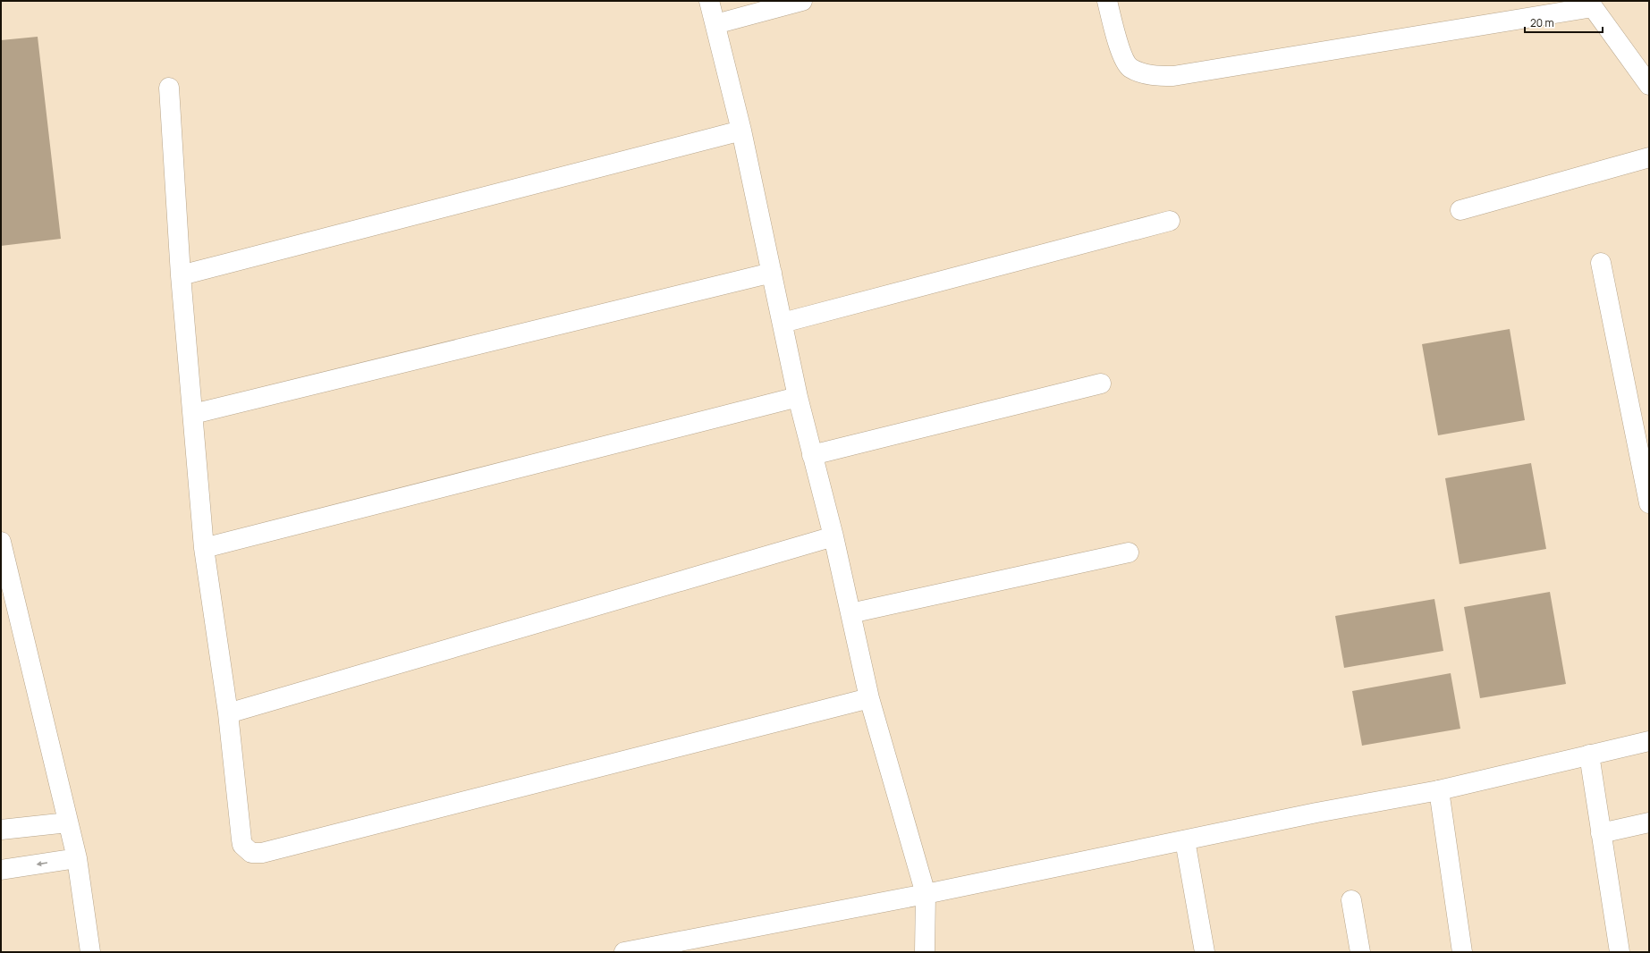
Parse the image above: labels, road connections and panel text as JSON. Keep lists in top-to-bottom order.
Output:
{
  "scale_bar": "20 m"
}
